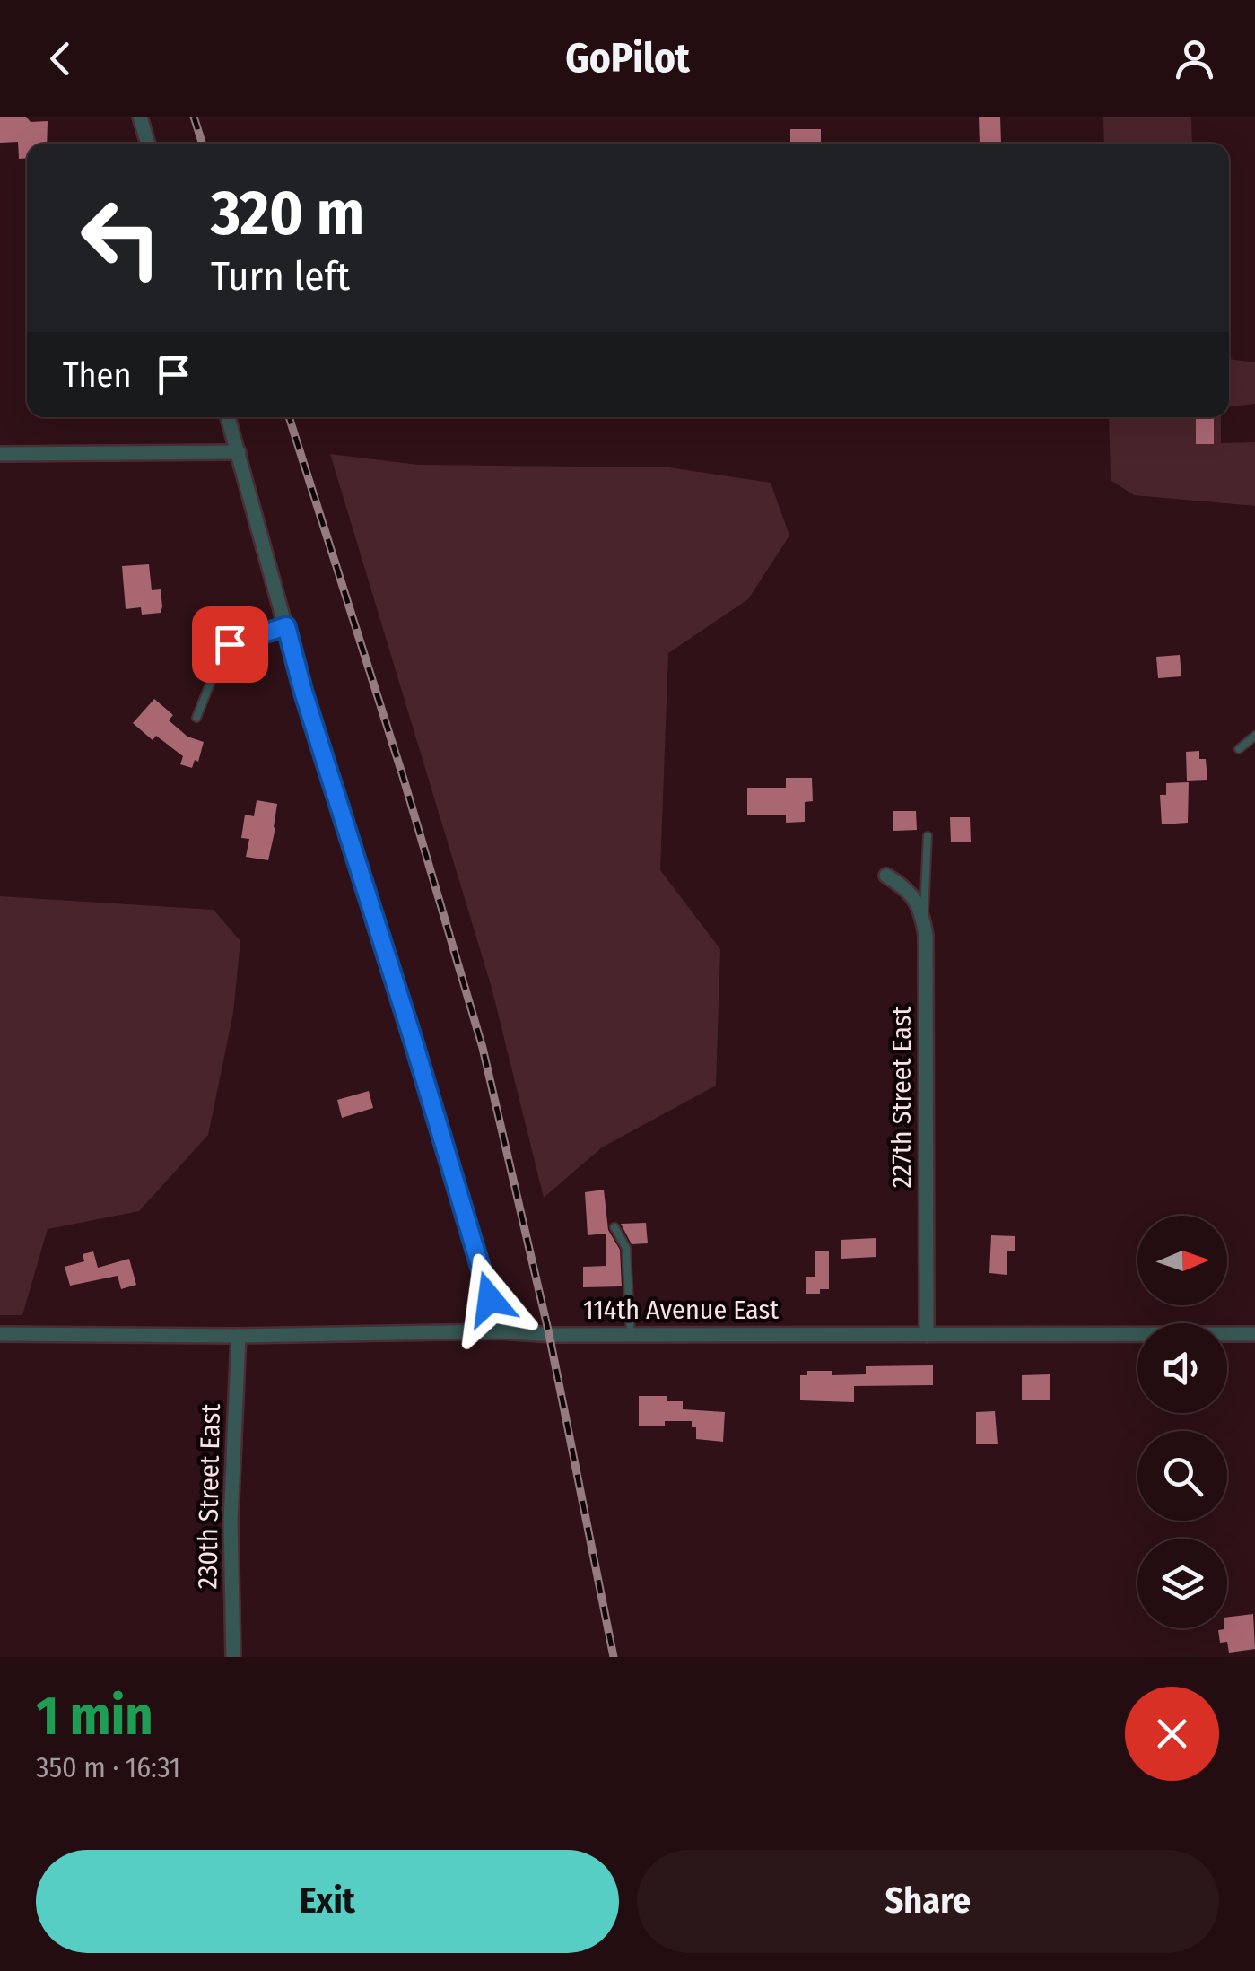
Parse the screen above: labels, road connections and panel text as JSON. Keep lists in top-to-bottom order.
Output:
{
  "streets": {
    "street": ["227th Street East", "114th Avenue East", "230th Street East"]
  },
  "crossings": [
    ["227th Street East", "114th Avenue East"],
    ["114th Avenue East", "230th Street East"]
  ],
  "north": "right",
  "page": {
    "header": "GoPilot",
    "turn": ["320 m", "Turn left"],
    "then": "Then",
    "heading": ["1 min", "350 m · 16:31"],
    "buttons": ["Exit", "Share"]
  }
}
